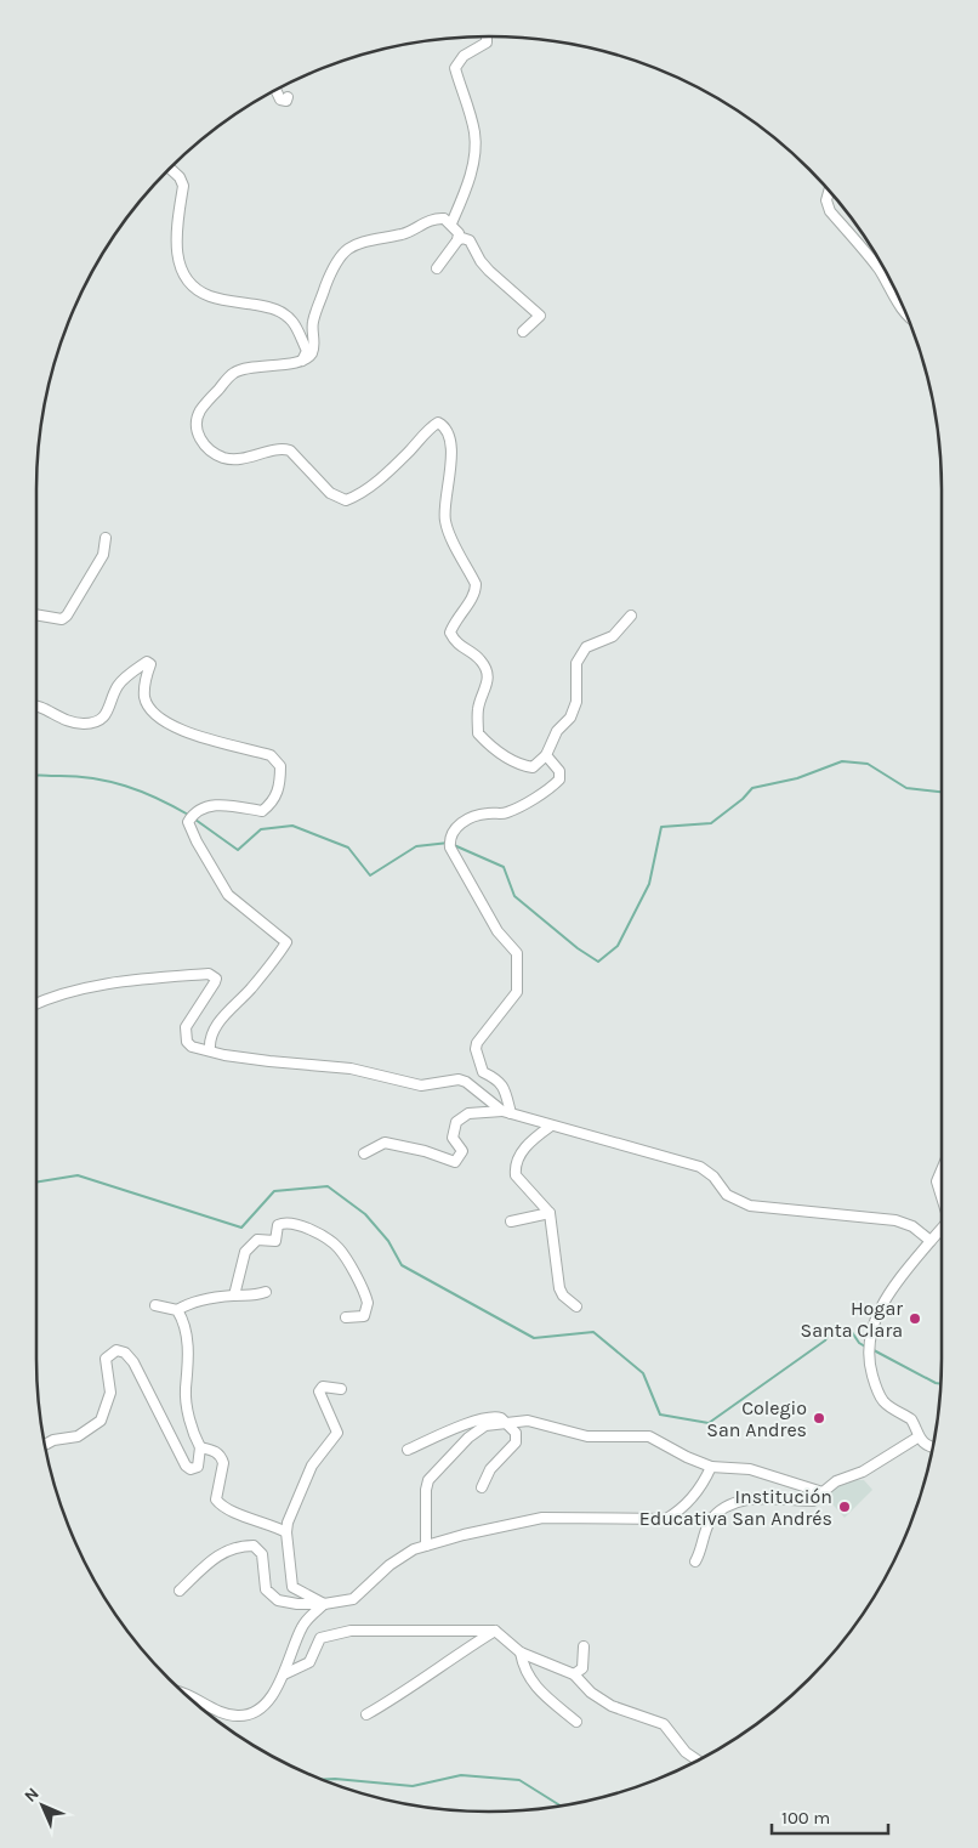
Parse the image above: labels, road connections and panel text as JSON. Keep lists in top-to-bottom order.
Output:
{
  "places": ["Hogar Santa Clara", "Colegio San Andres", "Institución Educativa San Andrés"],
  "scale_bar": "100 m",
  "north": "top left"
}
